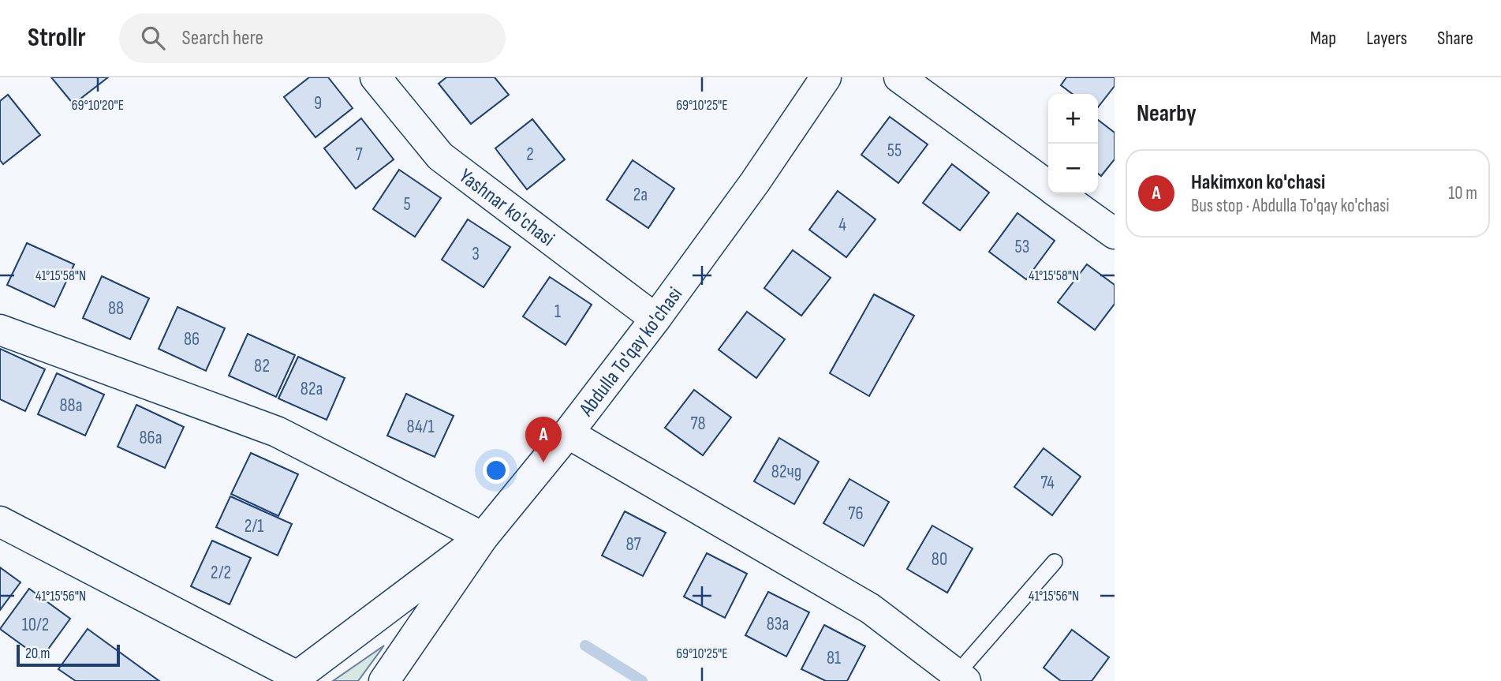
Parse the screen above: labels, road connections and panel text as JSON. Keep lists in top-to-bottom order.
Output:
{
  "streets": {
    "street": ["Yashnar ko'chasi", "Abdulla To'qay ko'chasi"]
  },
  "crossings": [
    ["Yashnar ko'chasi", "Abdulla To'qay ko'chasi"]
  ],
  "house_numbers": [
    "9",
    "55",
    "7",
    "2",
    "2а",
    "5",
    "4",
    "53",
    "3",
    "88",
    "1",
    "86",
    "82",
    "82а",
    "88a",
    "78",
    "84/1",
    "86a",
    "82чд",
    "74",
    "76",
    "2/1",
    "87",
    "80",
    "2/2",
    "83a",
    "10/2",
    "81"
  ],
  "scale_bar": "20 m",
  "page": {
    "header": "Strollr",
    "search": "Search here",
    "nav": ["Map", "Layers", "Share"],
    "heading": "Nearby",
    "map_buttons": ["+", "−"],
    "list": [
      {
        "mark": "A",
        "name": "Hakimxon ko'chasi",
        "note": "Bus stop · Abdulla To'qay ko'chasi",
        "value": "10 m"
      }
    ],
    "pins": "A",
    "scale": "20 m"
  },
  "coordinates": [
    "69°10'20\"E",
    "69°10'25\"E",
    "41°15'58\"N",
    "41°15'56\"N"
  ]
}
